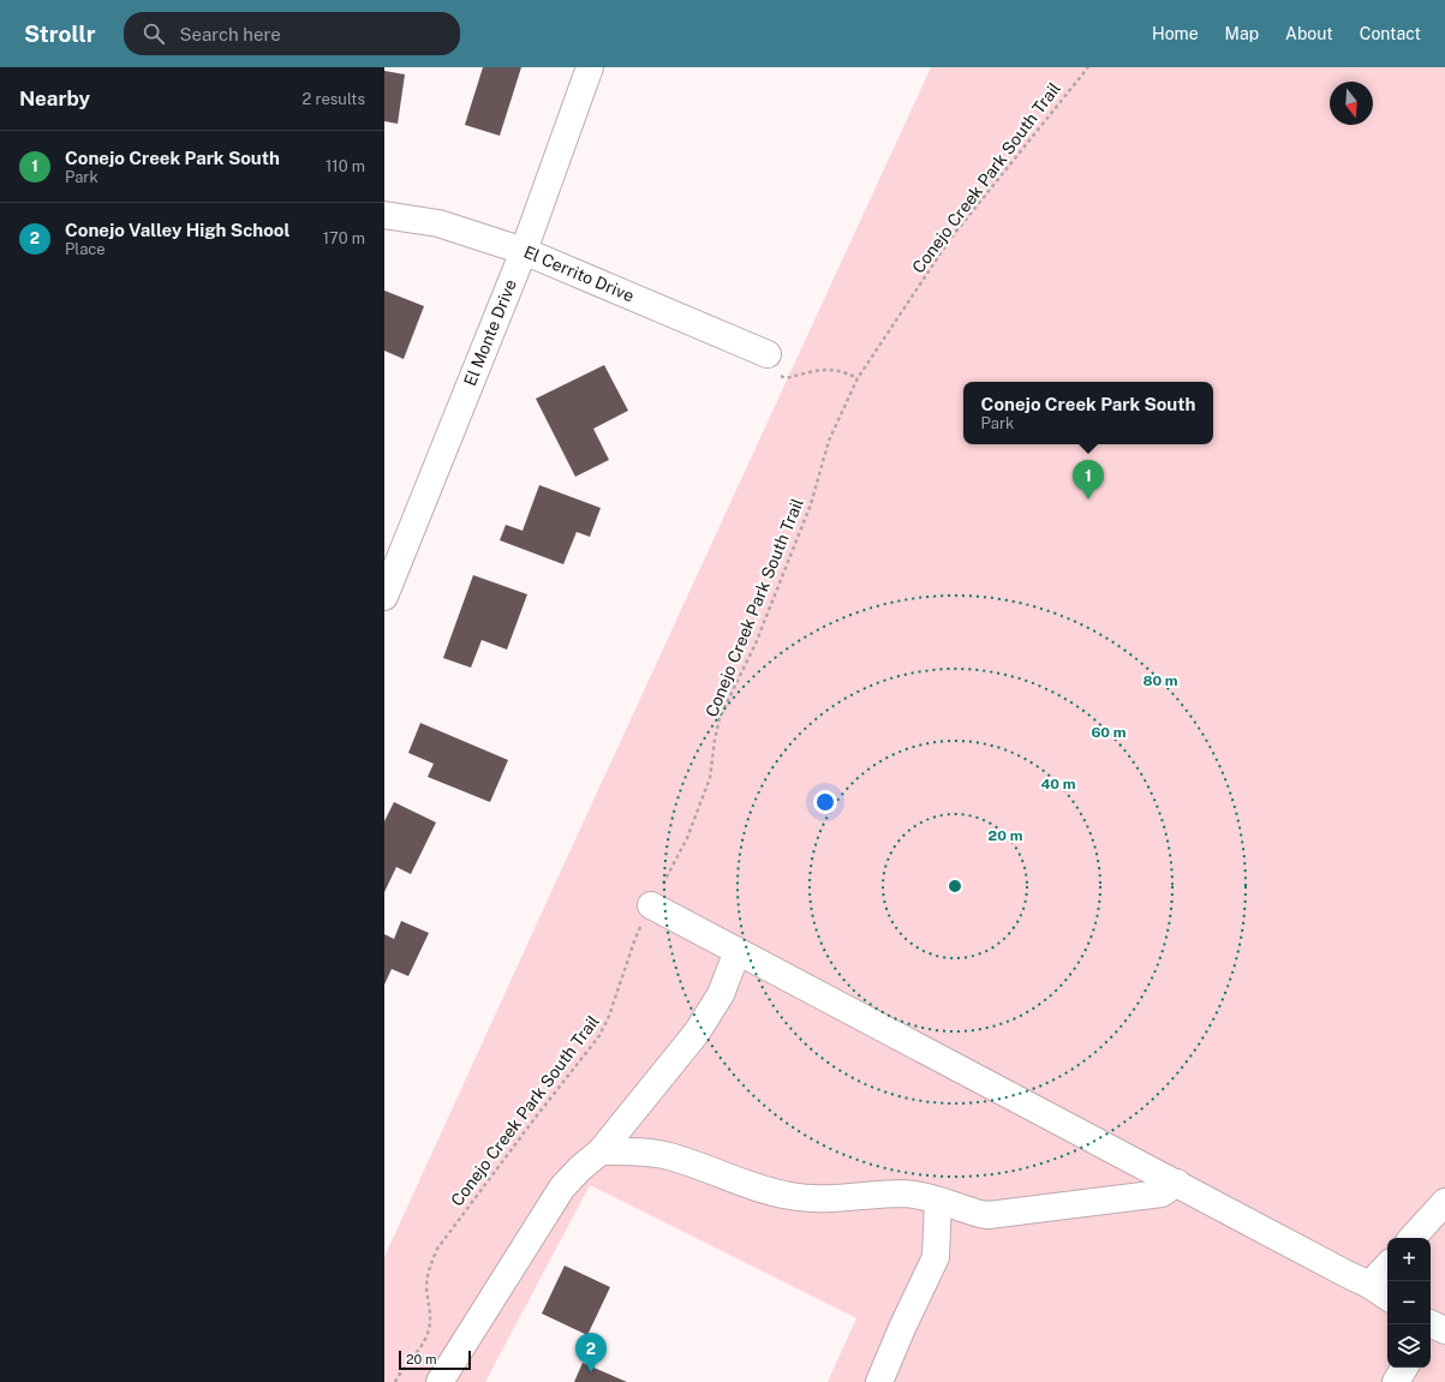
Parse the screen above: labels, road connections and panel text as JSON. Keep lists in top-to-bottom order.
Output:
{
  "streets": {
    "street": ["El Cerrito Drive", "El Monte Drive"],
    "path": ["Conejo Creek Park South Trail"]
  },
  "crossings": [
    ["El Cerrito Drive", "El Monte Drive"]
  ],
  "scale_bar": "20 m",
  "north": "bottom",
  "page": {
    "header": "Strollr",
    "search": "Search here",
    "nav": [
      "Home",
      "Map",
      "About",
      "Contact"
    ],
    "heading": ["Nearby", "2 results"],
    "list": [
      {
        "mark": "1",
        "name": "Conejo Creek Park South",
        "note": "Park",
        "value": "110 m"
      },
      {
        "mark": "2",
        "name": "Conejo Valley High School",
        "note": "Place",
        "value": "170 m"
      }
    ],
    "popup": ["Conejo Creek Park South", "Park"],
    "pins": ["1", "2"],
    "map_buttons": ["+", "−"],
    "scale": "20 m"
  },
  "rings": [
    "80 m",
    "60 m",
    "40 m",
    "20 m"
  ]
}
